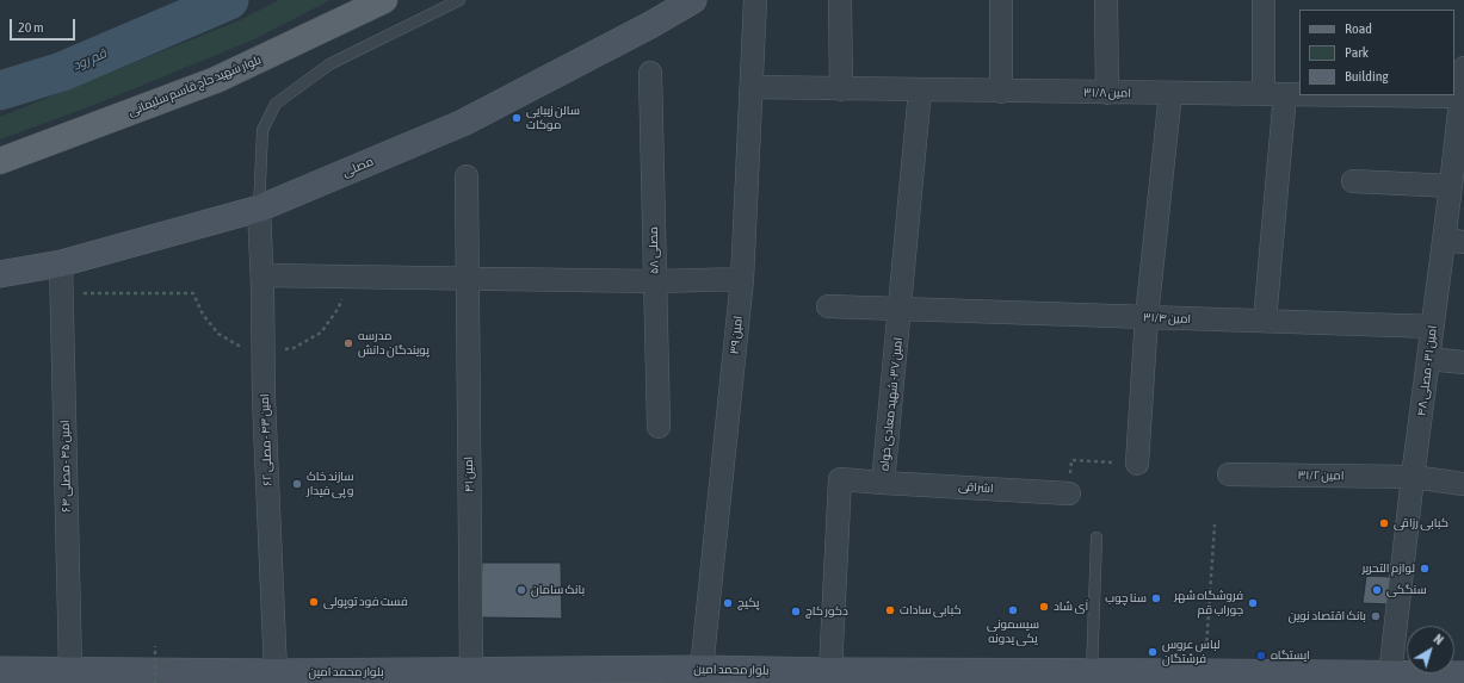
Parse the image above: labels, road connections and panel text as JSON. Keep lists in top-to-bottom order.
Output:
{
  "streets": {
    "main road": ["بلوار شهید حاج قاسم سلیمانی", "مصلی", "بلوار محمد امین"],
    "street": [
      "امین ۳۱/۸",
      "مصلی ۵۸",
      "امین ۳۱/۴",
      "امین ۳۹",
      "امین ۳۱ - مصلی ۴۸",
      "امین ۳۷- شهید معادی خواه",
      "امین ۴۳ - مصلی ۶۲",
      "امین ۴۵ - مصلی ۶۴",
      "امین ۴۱",
      "امین ۳۱/۲",
      "اشراقی"
    ]
  },
  "crossings": [
    ["امین ۳۱/۸", "امین ۳۹"],
    ["امین ۳۱/۸", "امین ۳۱ - مصلی ۴۸"],
    ["امین ۳۱/۸", "امین ۳۷- شهید معادی خواه"],
    ["مصلی", "امین ۴۳ - مصلی ۶۲"],
    ["مصلی", "امین ۴۵ - مصلی ۶۴"],
    ["امین ۳۱/۴", "امین ۳۱ - مصلی ۴۸"],
    ["امین ۳۱/۴", "امین ۳۷- شهید معادی خواه"],
    ["امین ۳۹", "بلوار محمد امین"],
    ["امین ۳۱ - مصلی ۴۸", "امین ۳۱/۲"],
    ["امین ۳۱ - مصلی ۴۸", "بلوار محمد امین"],
    ["امین ۳۷- شهید معادی خواه", "اشراقی"],
    ["امین ۳۷- شهید معادی خواه", "بلوار محمد امین"],
    ["امین ۴۳ - مصلی ۶۲", "بلوار محمد امین"],
    ["امین ۴۵ - مصلی ۶۴", "بلوار محمد امین"],
    ["امین ۴۱", "بلوار محمد امین"]
  ],
  "water": ["قم رود"],
  "places": [
    "سالن زیبایی موکات",
    "مدرسه پویندگان دانش",
    "سازند خاک و پی فیدار",
    "کبابی رزاقی",
    "لوازم التحریر",
    "بانک سامان",
    "سنگکی",
    "سنا چوب",
    "فست فود توپولی",
    "پکیج",
    "فروشگاه شهر جوراب قم",
    "آی شاد",
    "کبابی سادات",
    "سیسمونی یکی یدونه",
    "دکور کاج",
    "بانک اقتصاد نوین",
    "لباس عروس فرشتگان",
    "ایستگاه"
  ],
  "legend": ["Road", "Park", "Building"],
  "scale_bar": "20 m",
  "north": "top right"
}
